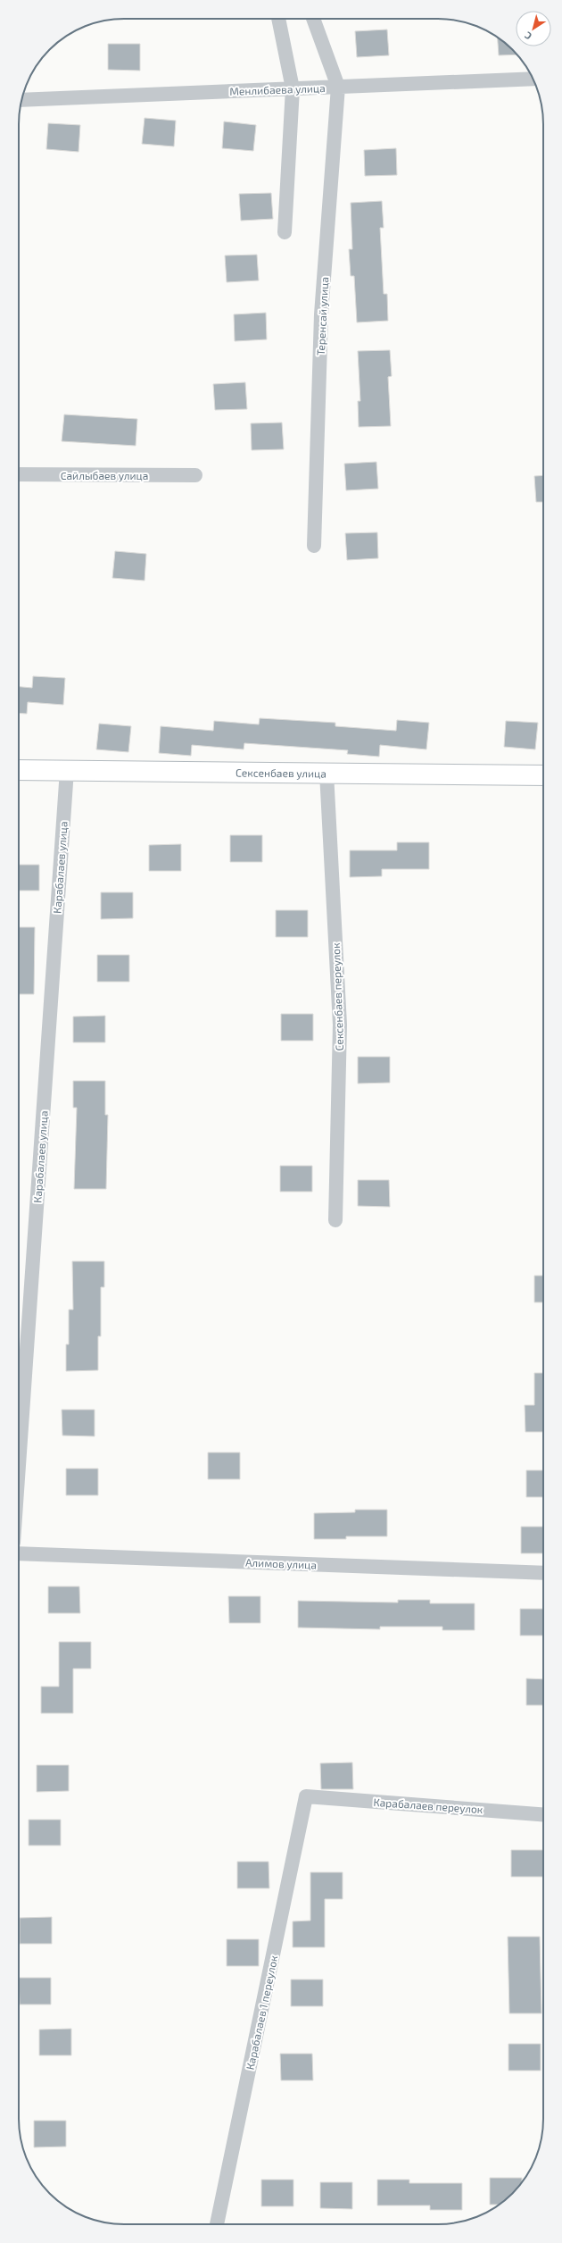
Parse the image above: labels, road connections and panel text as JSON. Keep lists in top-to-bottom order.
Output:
{
  "streets": {
    "street": [
      "Менлибаева улица",
      "Теренсай улица",
      "Сайлыбаев улица",
      "Сексенбаев улица",
      "Карабалаев улица",
      "Сексенбаев переулок",
      "Алимов улица",
      "Карабалаев переулок",
      "Карабалаев 1 переулок"
    ]
  },
  "crossings": [
    ["Менлибаева улица", "Теренсай улица"],
    ["Сексенбаев улица", "Карабалаев улица"],
    ["Сексенбаев улица", "Сексенбаев переулок"],
    ["Карабалаев переулок", "Карабалаев 1 переулок"]
  ],
  "north": "bottom left"
}
